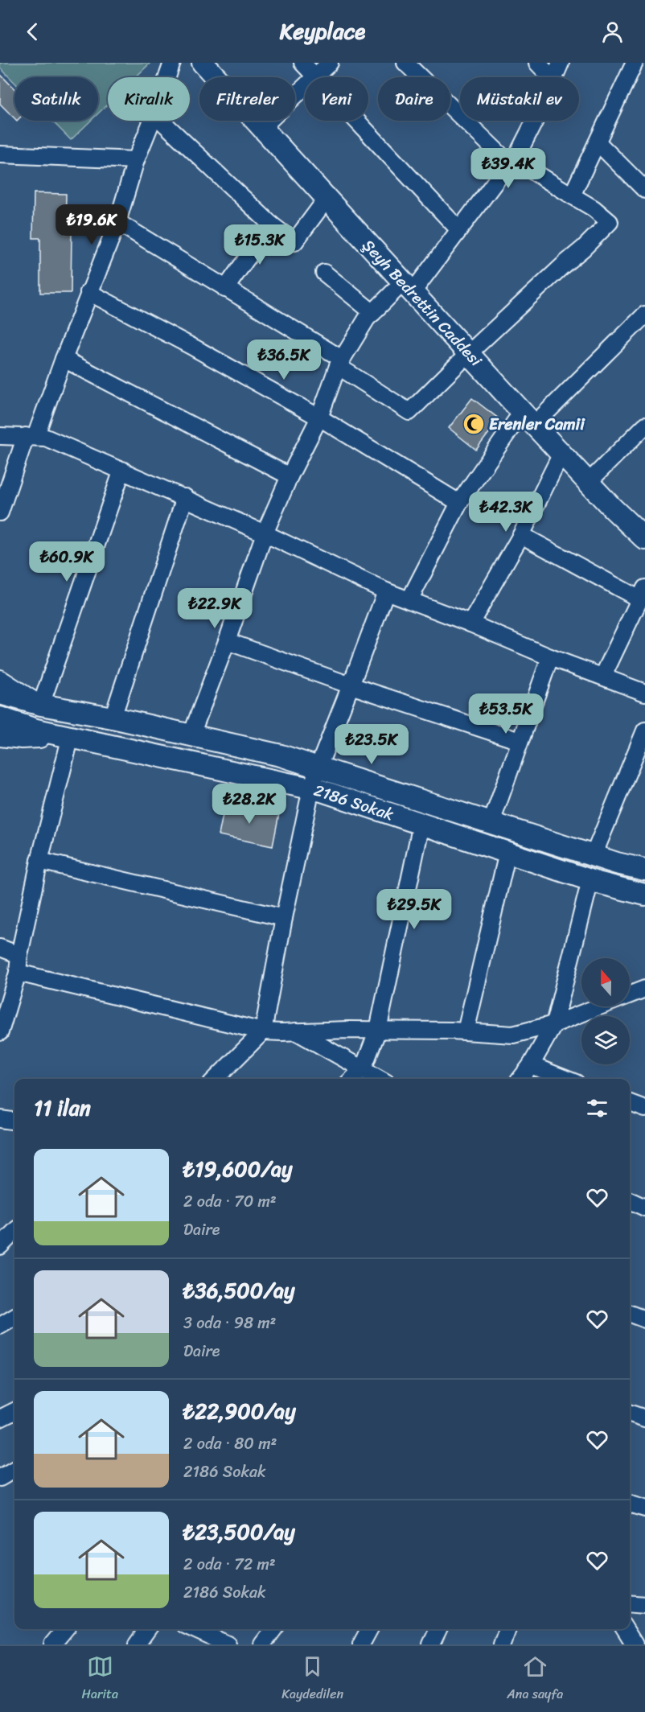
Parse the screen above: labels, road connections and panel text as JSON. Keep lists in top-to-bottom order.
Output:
{
  "streets": {
    "main road": ["Şeyh Bedrettin Caddesi", "2186 Sokak"]
  },
  "places": {
    "mosque": ["Erenler Camii"]
  },
  "north": "top",
  "page": {
    "header": "Keyplace",
    "chip": [
      "Satılık",
      "Kiralık",
      "Filtreler",
      "Yeni",
      "Daire",
      "Müstakil ev"
    ],
    "price": [
      "₺39.4K",
      "₺19.6K",
      "₺15.3K",
      "₺36.5K",
      "₺42.3K",
      "₺60.9K",
      "₺22.9K",
      "₺53.5K",
      "₺23.5K",
      "₺28.2K",
      "₺29.5K"
    ],
    "heading": "11 ilan",
    "list": [
      {
        "name": "₺19,600/ay",
        "note": "2 oda · 70 m² · Daire"
      },
      {
        "name": "₺36,500/ay",
        "note": "3 oda · 98 m² · Daire"
      },
      {
        "name": "₺22,900/ay",
        "note": "2 oda · 80 m² · 2186 Sokak"
      },
      {
        "name": "₺23,500/ay",
        "note": "2 oda · 72 m² · 2186 Sokak"
      }
    ],
    "tabs": ["Harita", "Kaydedilen", "Ana sayfa"]
  }
}
